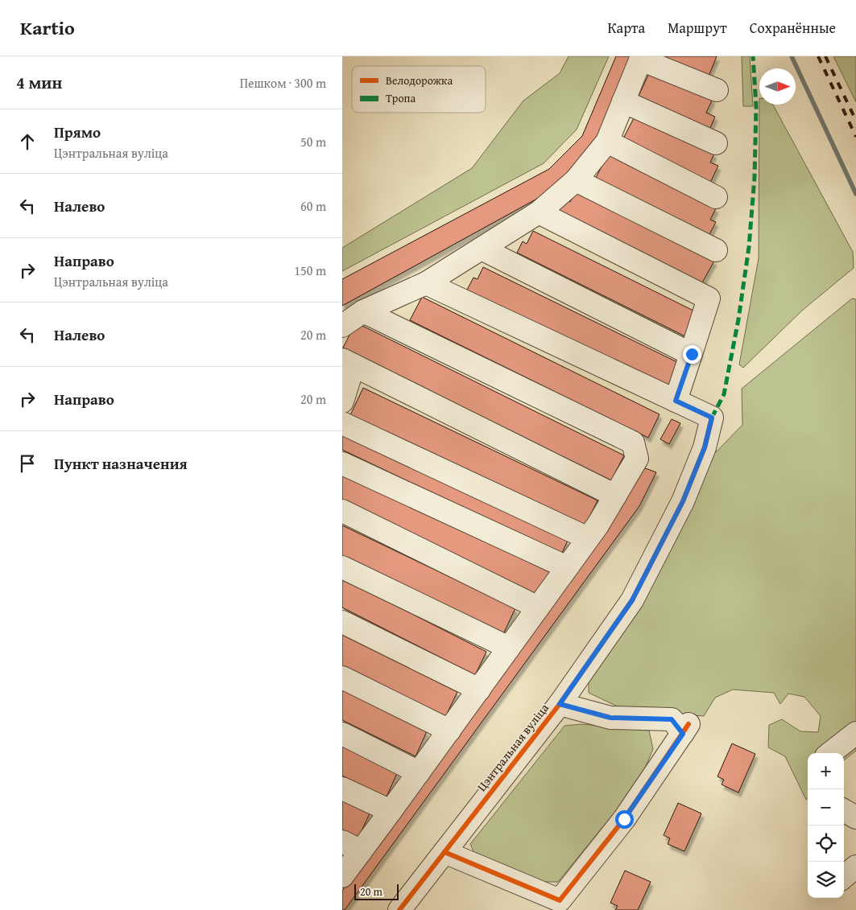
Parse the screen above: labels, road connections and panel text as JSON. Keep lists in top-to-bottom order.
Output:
{
  "streets": {
    "street": ["Цэнтральная вуліца"]
  },
  "legend": ["Велодорожка", "Тропа"],
  "scale_bar": "20 m",
  "north": "right",
  "page": {
    "header": "Kartio",
    "nav": ["Карта", "Маршрут", "Сохранённые"],
    "heading": ["4 мин", "Пешком · 300 m"],
    "list": [
      ["Прямо", "Цэнтральная вуліца", "50 m"],
      ["Налево", "60 m"],
      ["Направо", "Цэнтральная вуліца", "150 m"],
      ["Налево", "20 m"],
      ["Направо", "20 m"],
      "Пункт назначения"
    ],
    "map_buttons": ["+", "−"],
    "scale": "20 m"
  }
}
